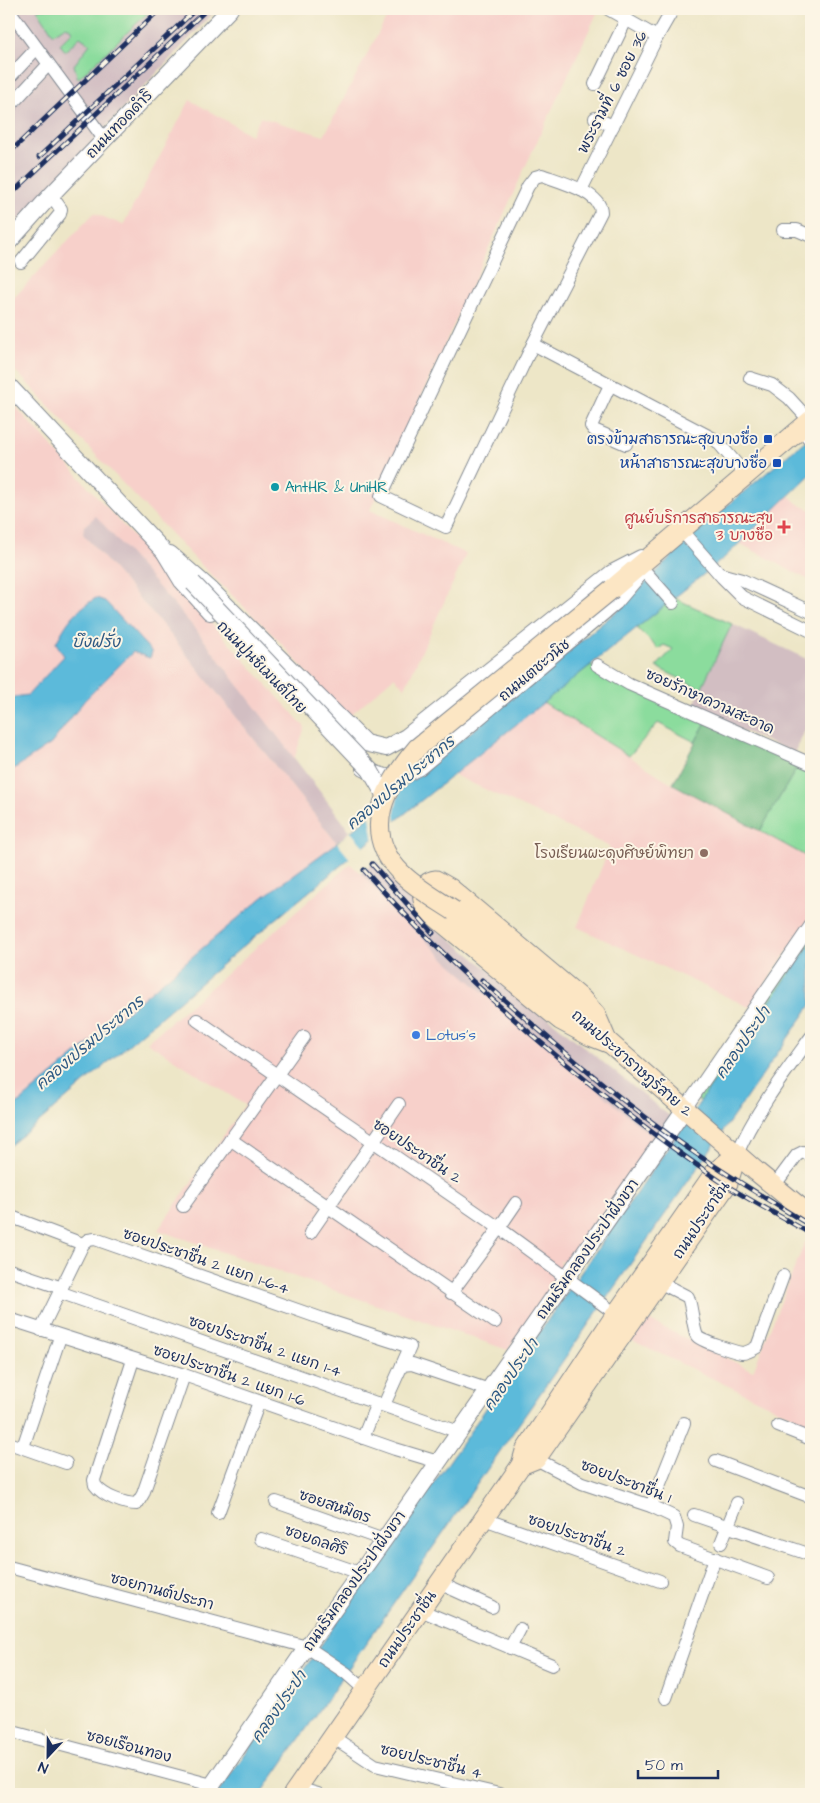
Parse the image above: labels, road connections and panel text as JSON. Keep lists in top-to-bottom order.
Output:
{
  "streets": {
    "main road": ["ถนนเตชะวนิช", "ถนนประชาราษฎร์สาย 2", "ถนนประชาชื่น"],
    "street": [
      "พระรามที่ 6 ซอย 36",
      "ถนนเทอดดำริ",
      "ถนนปูนซิเมนต์ไทย",
      "ซอยรักษาความสะอาด",
      "ซอยประชาชื่น 2",
      "ถนนริมคลองประปาฝั่งขวา",
      "ซอยประชาชื่น 2 แยก 1-6-4",
      "ซอยประชาชื่น 2 แยก 1-4",
      "ซอยประชาชื่น 2 แยก 1-6",
      "ซอยประชาชื่น 1",
      "ซอยสหมิตร",
      "ซอยดลศิริ",
      "ซอยกานต์ประภา",
      "ซอยเรือนทอง",
      "ซอยประชาชื่น 4"
    ]
  },
  "crossings": [
    ["ถนนปูนซิเมนต์ไทย", "ถนนเตชะวนิช"],
    ["ถนนปูนซิเมนต์ไทย", "ถนนประชาราษฎร์สาย 2"],
    ["ถนนเตชะวนิช", "ถนนประชาราษฎร์สาย 2"],
    ["ถนนประชาราษฎร์สาย 2", "ถนนประชาชื่น"],
    ["ถนนประชาราษฎร์สาย 2", "ถนนริมคลองประปาฝั่งขวา"],
    ["ซอยประชาชื่น 2", "ถนนประชาชื่น"],
    ["ซอยประชาชื่น 2", "ถนนริมคลองประปาฝั่งขวา"],
    ["ถนนประชาชื่น", "ซอยประชาชื่น 1"],
    ["ถนนประชาชื่น", "ซอยกานต์ประภา"],
    ["ถนนประชาชื่น", "ซอยประชาชื่น 4"],
    ["ถนนริมคลองประปาฝั่งขวา", "ซอยประชาชื่น 2 แยก 1-4"],
    ["ถนนริมคลองประปาฝั่งขวา", "ซอยประชาชื่น 2 แยก 1-6"],
    ["ถนนริมคลองประปาฝั่งขวา", "ซอยสหมิตร"],
    ["ถนนริมคลองประปาฝั่งขวา", "ซอยดลศิริ"],
    ["ถนนริมคลองประปาฝั่งขวา", "ซอยกานต์ประภา"],
    ["ถนนริมคลองประปาฝั่งขวา", "ซอยเรือนทอง"]
  ],
  "water": ["บึงฝรั่ง", "คลองเปรมประชากร", "คลองประปา"],
  "places": {
    "transit": ["ตรงข้ามสาธารณะสุขบางซื่อ", "หน้าสาธารณะสุขบางซื่อ"],
    "other": ["AntHR & UniHR", "โรงเรียนผะดุงศิษย์พิทยา", "Lotus's"],
    "health": ["ศูนย์บริการสาธารณะสุข 3 บางซื่อ"]
  },
  "scale_bar": "50 m",
  "north": "bottom"
}
